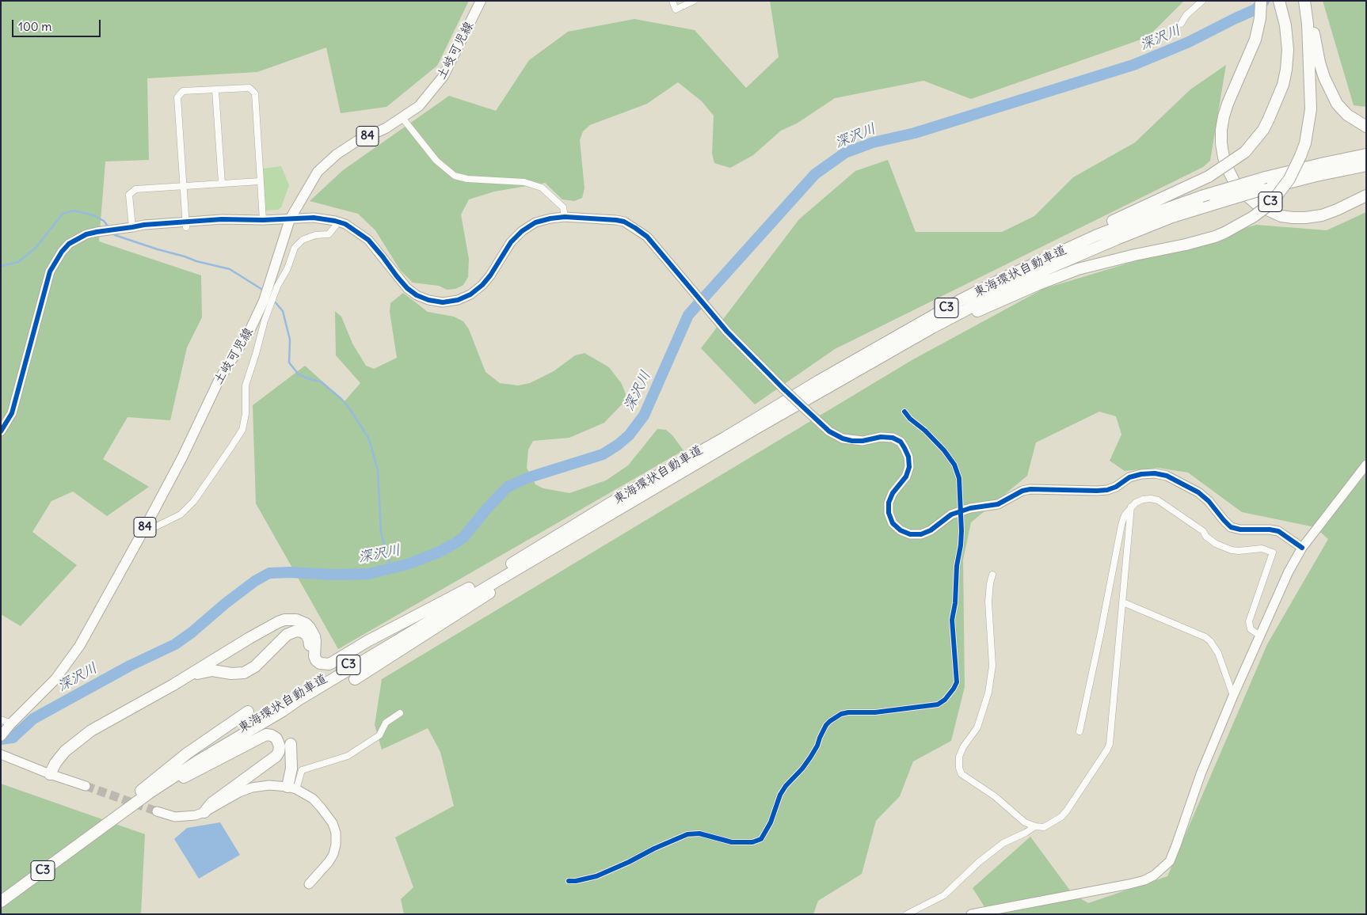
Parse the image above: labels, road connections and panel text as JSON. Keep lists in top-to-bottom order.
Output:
{
  "streets": {
    "highway": ["C3", "東海環状自動車道"],
    "main road": ["土岐可児線", "84"]
  },
  "crossings": [
    ["C3", "東海環状自動車道"]
  ],
  "water": ["深沢川"],
  "scale_bar": "100 m"
}
